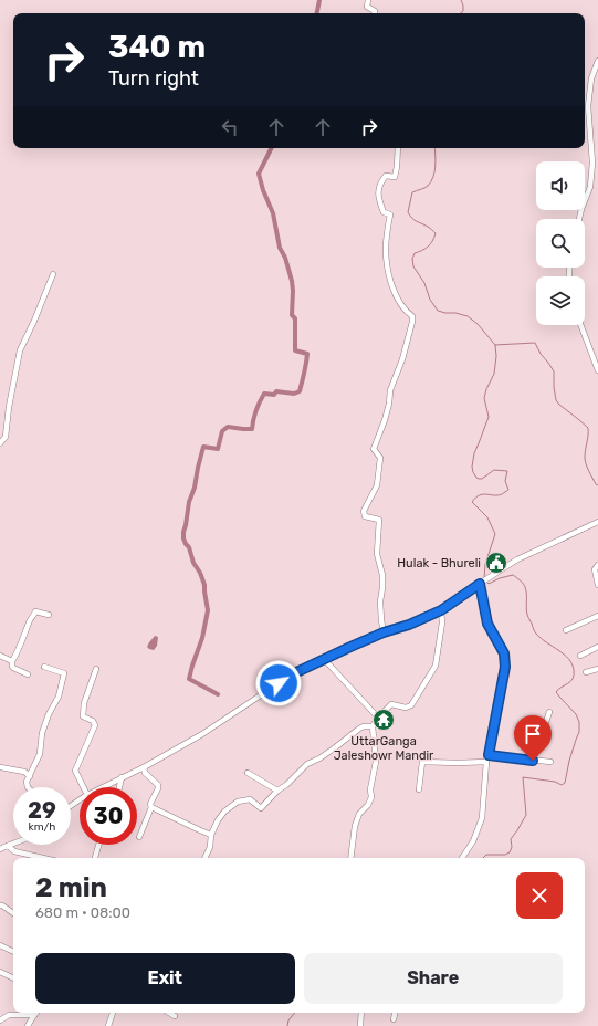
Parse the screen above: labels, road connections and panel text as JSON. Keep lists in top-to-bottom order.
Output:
{
  "places": {
    "public building": ["Hulak - Bhureli"],
    "temple": ["UttarGanga Jaleshowr Mandir"]
  },
  "page": {
    "turn": ["340 m", "Turn right"],
    "speed": "29 km/h",
    "limit": "30",
    "heading": ["2 min", "680 m · 08:00"],
    "buttons": ["Exit", "Share"]
  }
}
